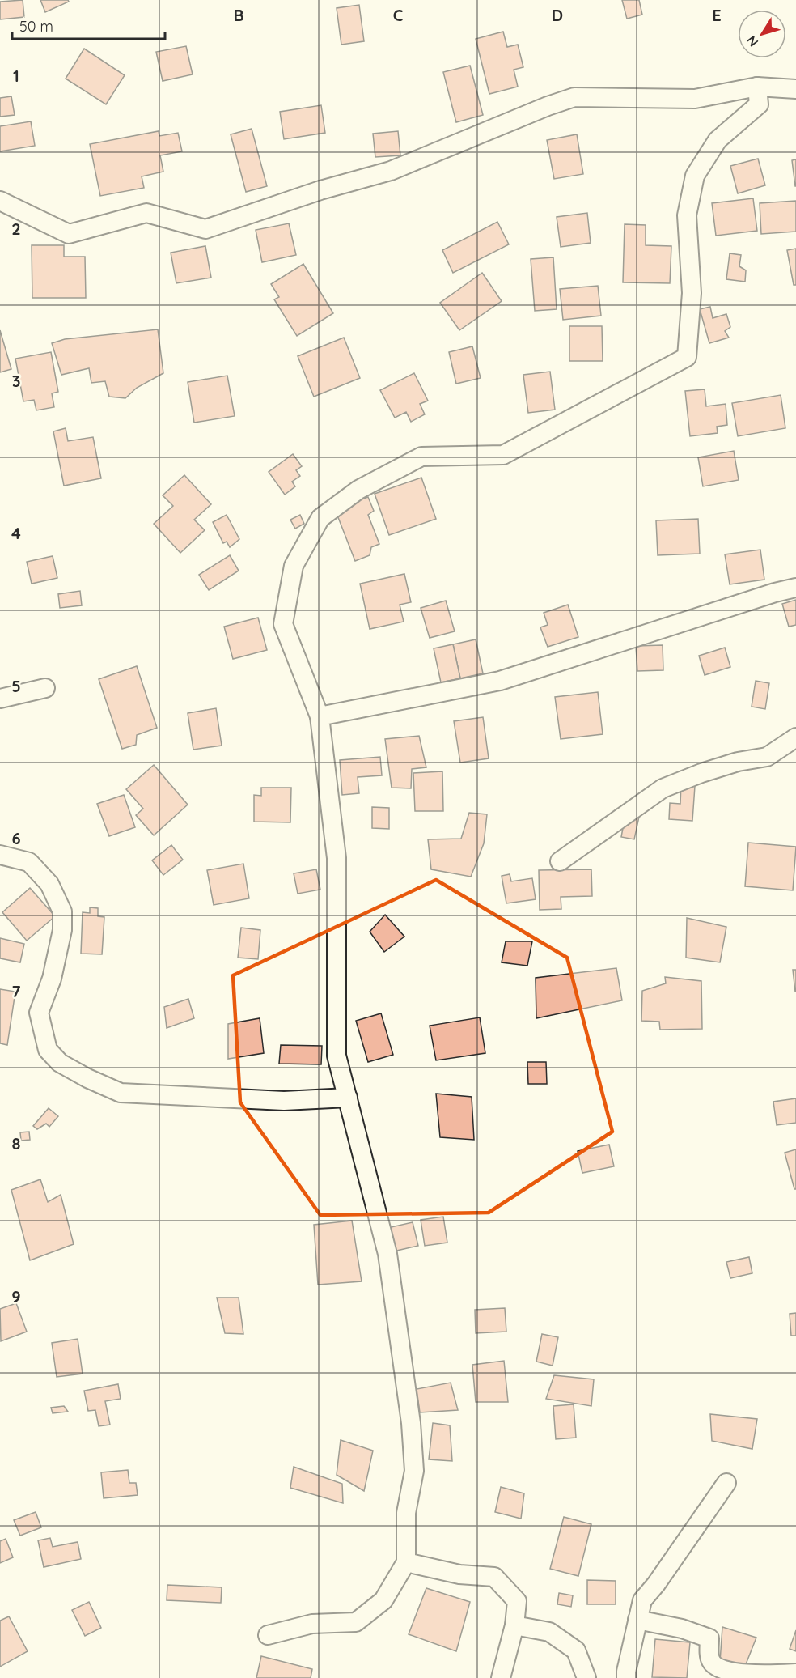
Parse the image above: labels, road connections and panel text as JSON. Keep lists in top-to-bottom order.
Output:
{
  "scale_bar": "50 m",
  "north": "bottom left",
  "grid": {
    "columns": [
      "B",
      "C",
      "D",
      "E"
    ],
    "rows": [
      "1",
      "2",
      "3",
      "4",
      "5",
      "6",
      "7",
      "8",
      "9"
    ]
  }
}
